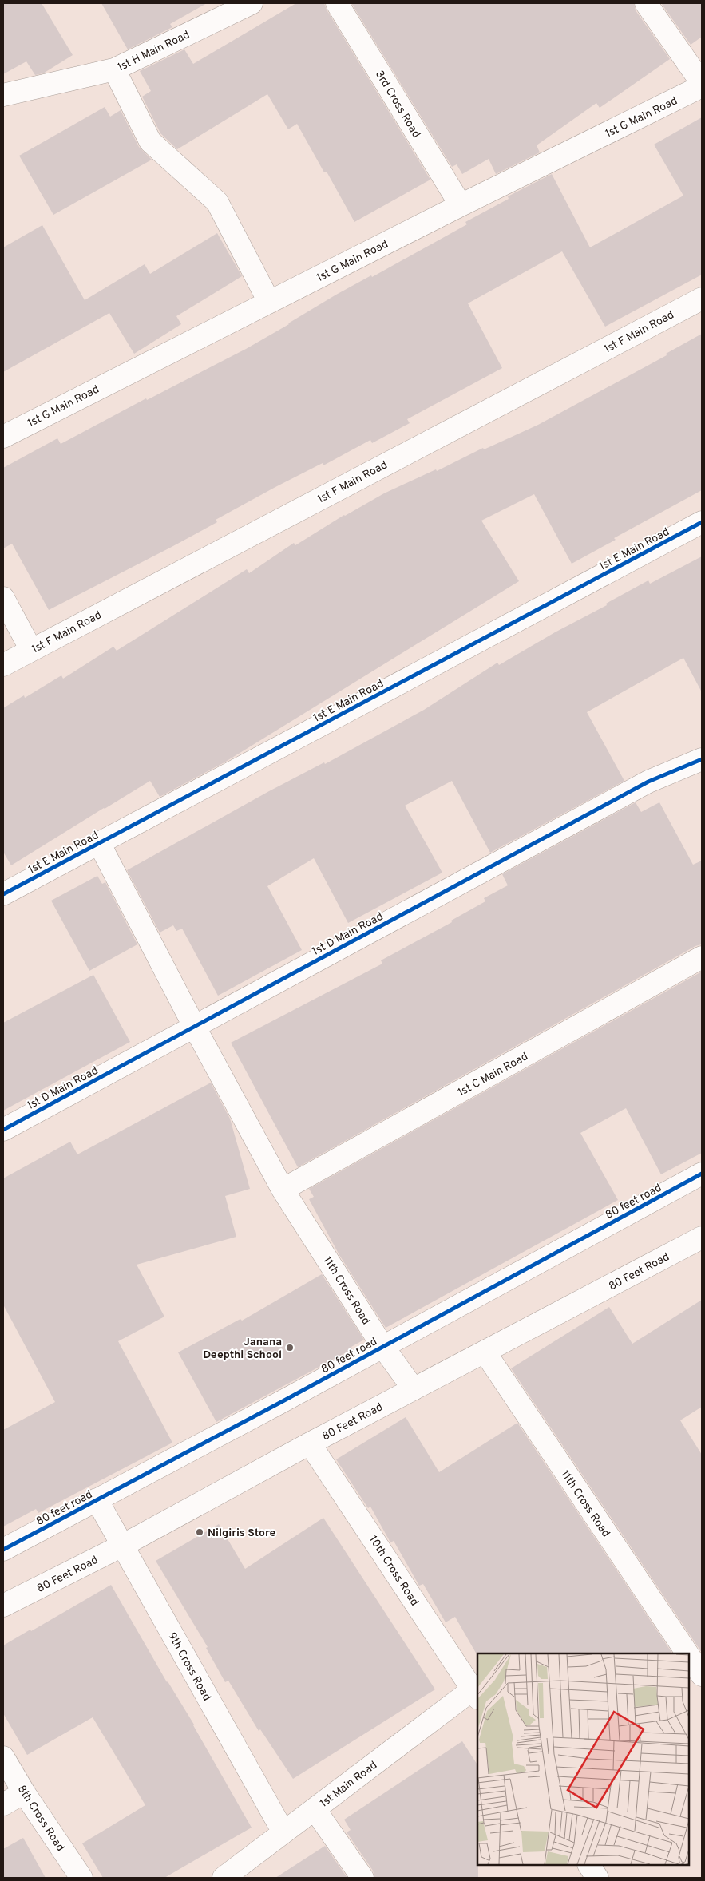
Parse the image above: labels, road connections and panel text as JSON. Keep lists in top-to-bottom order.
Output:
{
  "streets": {
    "street": [
      "1st H Main Road",
      "3rd Cross Road",
      "1st G Main Road",
      "1st F Main Road",
      "1st E Main Road",
      "1st D Main Road",
      "1st C Main Road",
      "80 feet road",
      "80 Feet Road",
      "11th Cross Road",
      "10th Cross Road",
      "9th Cross Road",
      "1st Main Road",
      "8th Cross Road"
    ]
  },
  "crossings": [
    ["3rd Cross Road", "1st G Main Road"],
    ["1st E Main Road", "11th Cross Road"],
    ["1st D Main Road", "11th Cross Road"],
    ["1st C Main Road", "11th Cross Road"],
    ["80 feet road", "11th Cross Road"],
    ["80 feet road", "9th Cross Road"],
    ["80 Feet Road", "11th Cross Road"],
    ["80 Feet Road", "10th Cross Road"],
    ["80 Feet Road", "9th Cross Road"],
    ["10th Cross Road", "1st Main Road"],
    ["9th Cross Road", "1st Main Road"]
  ],
  "places": ["Janana Deepthi School", "Nilgiris Store"]
}
